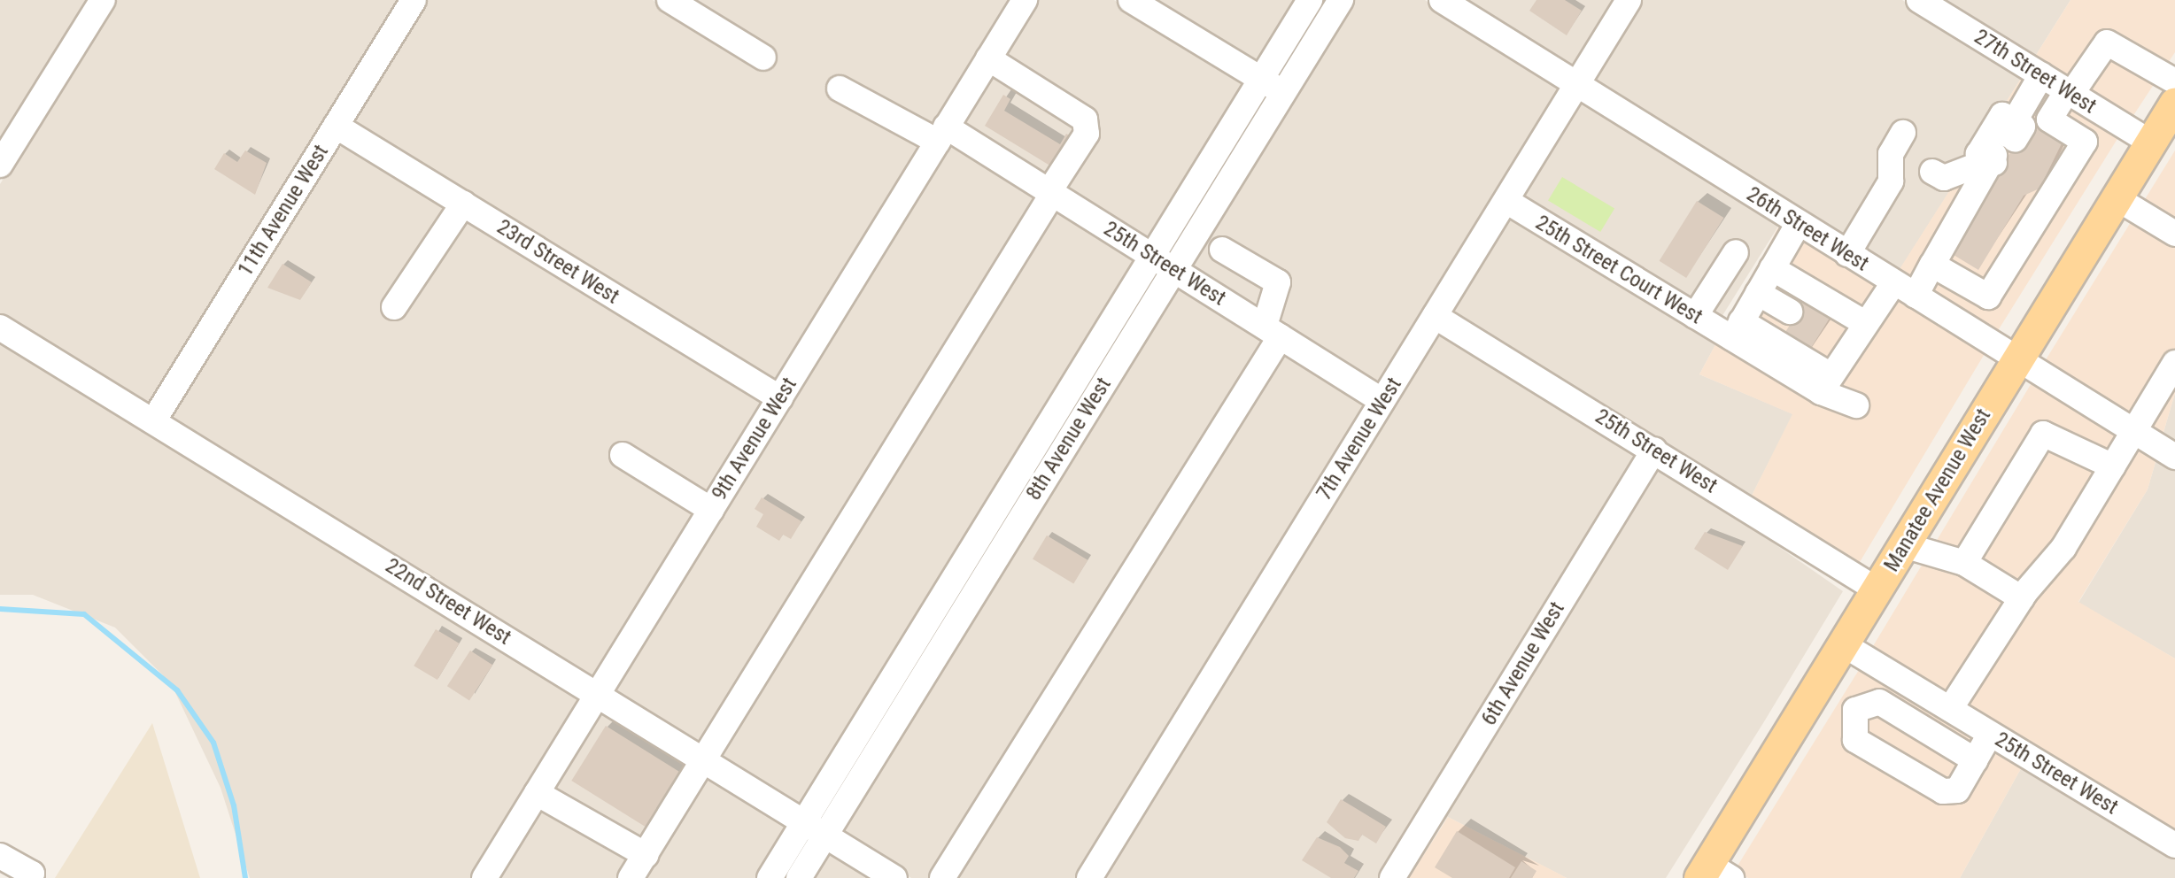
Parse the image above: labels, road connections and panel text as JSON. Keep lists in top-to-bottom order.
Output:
{
  "streets": {
    "main road": ["Manatee Avenue West"],
    "street": [
      "27th Street West",
      "11th Avenue West",
      "26th Street West",
      "23rd Street West",
      "25th Street West",
      "25th Street Court West",
      "9th Avenue West",
      "8th Avenue West",
      "7th Avenue West",
      "22nd Street West",
      "6th Avenue West"
    ]
  },
  "crossings": [
    ["27th Street West", "Manatee Avenue West"],
    ["11th Avenue West", "23rd Street West"],
    ["11th Avenue West", "22nd Street West"],
    ["26th Street West", "7th Avenue West"],
    ["26th Street West", "Manatee Avenue West"],
    ["23rd Street West", "9th Avenue West"],
    ["25th Street West", "9th Avenue West"],
    ["25th Street West", "8th Avenue West"],
    ["25th Street West", "7th Avenue West"],
    ["25th Street West", "Manatee Avenue West"],
    ["25th Street West", "6th Avenue West"],
    ["25th Street Court West", "7th Avenue West"],
    ["9th Avenue West", "22nd Street West"],
    ["8th Avenue West", "22nd Street West"]
  ]
}
